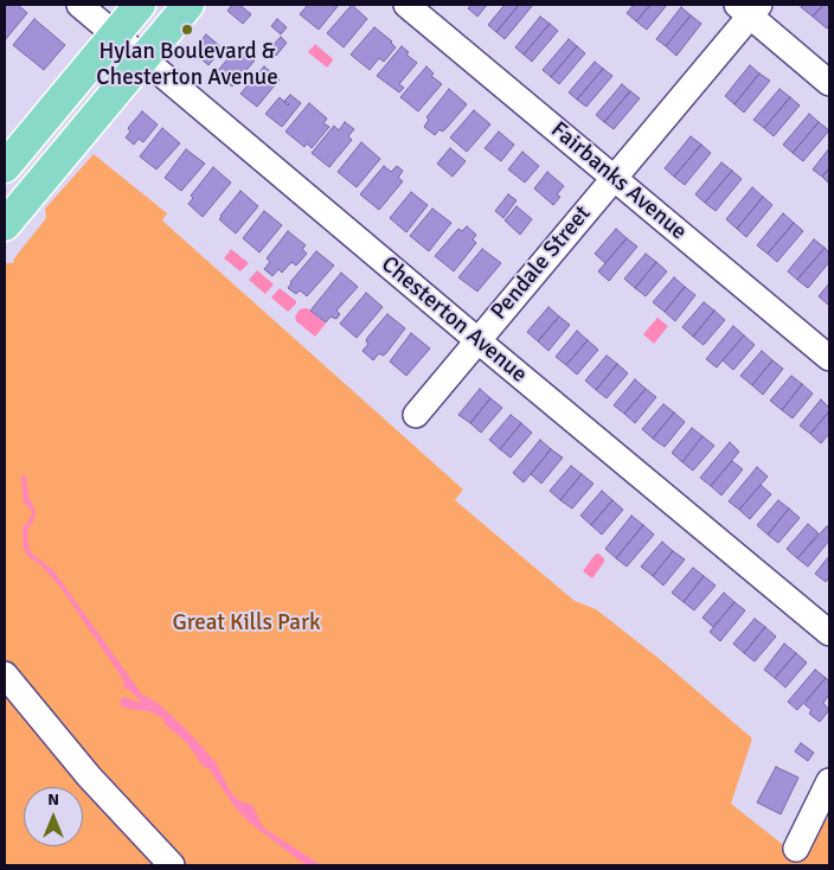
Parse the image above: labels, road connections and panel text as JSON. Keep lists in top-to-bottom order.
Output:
{
  "streets": {
    "street": ["Fairbanks Avenue", "Pendale Street", "Chesterton Avenue"]
  },
  "crossings": [
    ["Fairbanks Avenue", "Pendale Street"],
    ["Pendale Street", "Chesterton Avenue"]
  ],
  "parks": ["Great Kills Park"],
  "places": ["Hylan Boulevard & Chesterton Avenue"],
  "north": "top"
}
